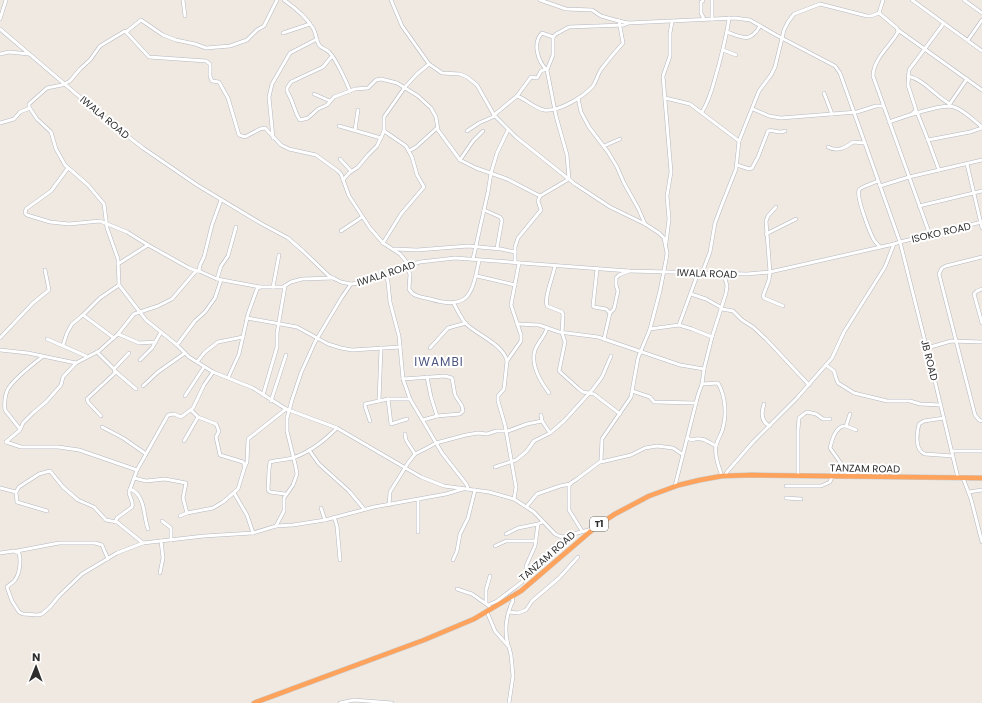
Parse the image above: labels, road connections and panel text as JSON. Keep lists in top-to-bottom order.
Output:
{
  "streets": {
    "highway": ["TANZAM ROAD", "T1"],
    "street": ["IWALA ROAD", "ISOKO ROAD", "JB ROAD"]
  },
  "crossings": [
    ["IWALA ROAD", "ISOKO ROAD"],
    ["IWALA ROAD", "JB ROAD"],
    ["ISOKO ROAD", "JB ROAD"],
    ["JB ROAD", "TANZAM ROAD"]
  ],
  "districts": ["IWAMBI"],
  "north": "top"
}
